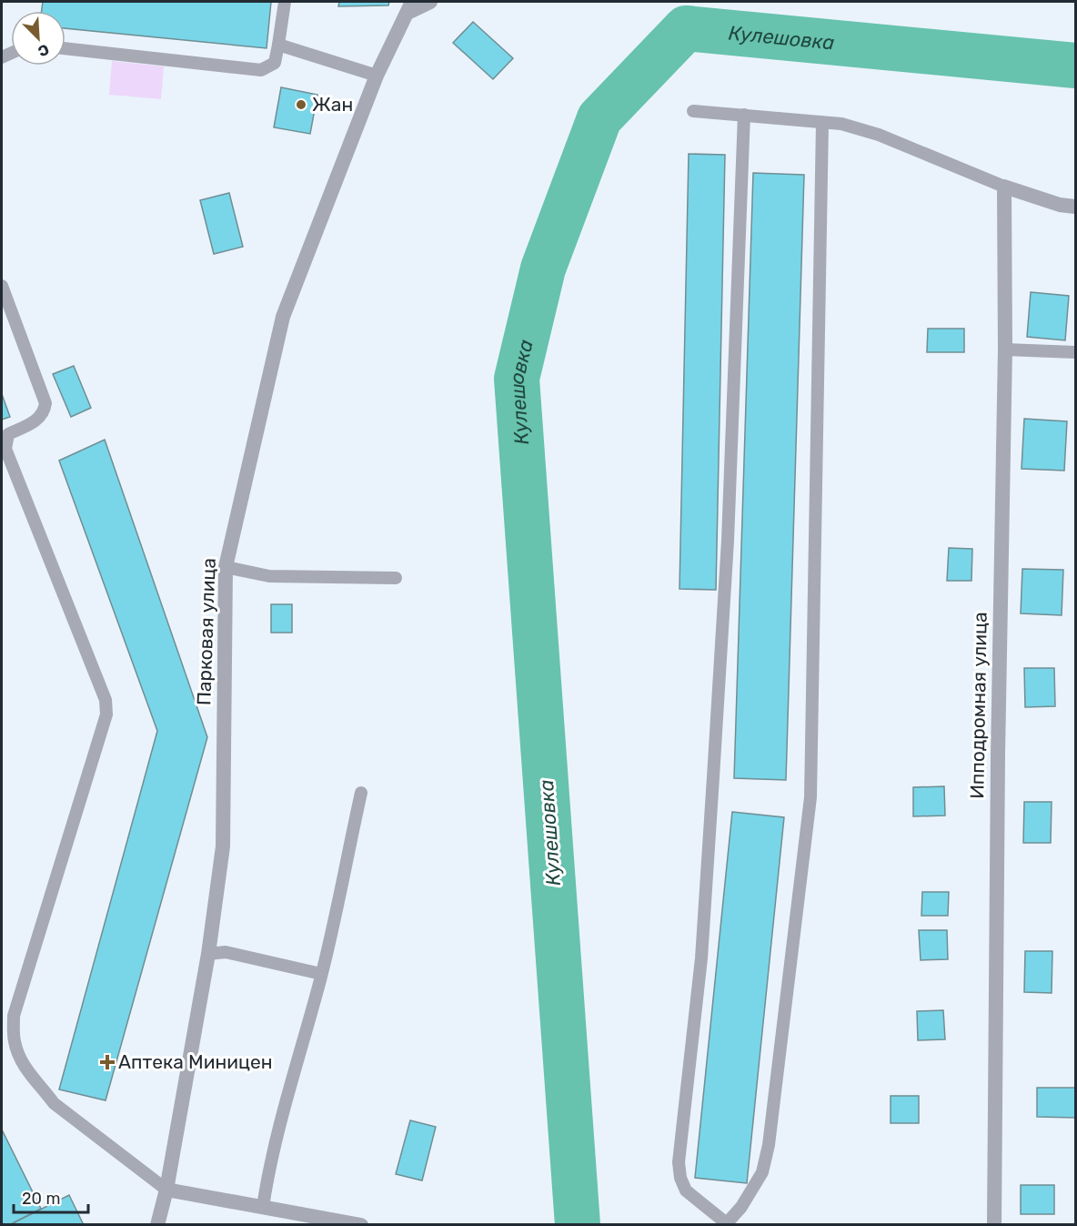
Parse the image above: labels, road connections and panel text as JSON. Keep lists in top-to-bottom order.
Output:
{
  "streets": {
    "street": ["Парковая улица", "Ипподромная улица"]
  },
  "water": ["Кулешовка"],
  "places": {
    "other": ["Жан"],
    "health": ["Аптека Миницен"]
  },
  "scale_bar": "20 m",
  "north": "bottom right"
}
